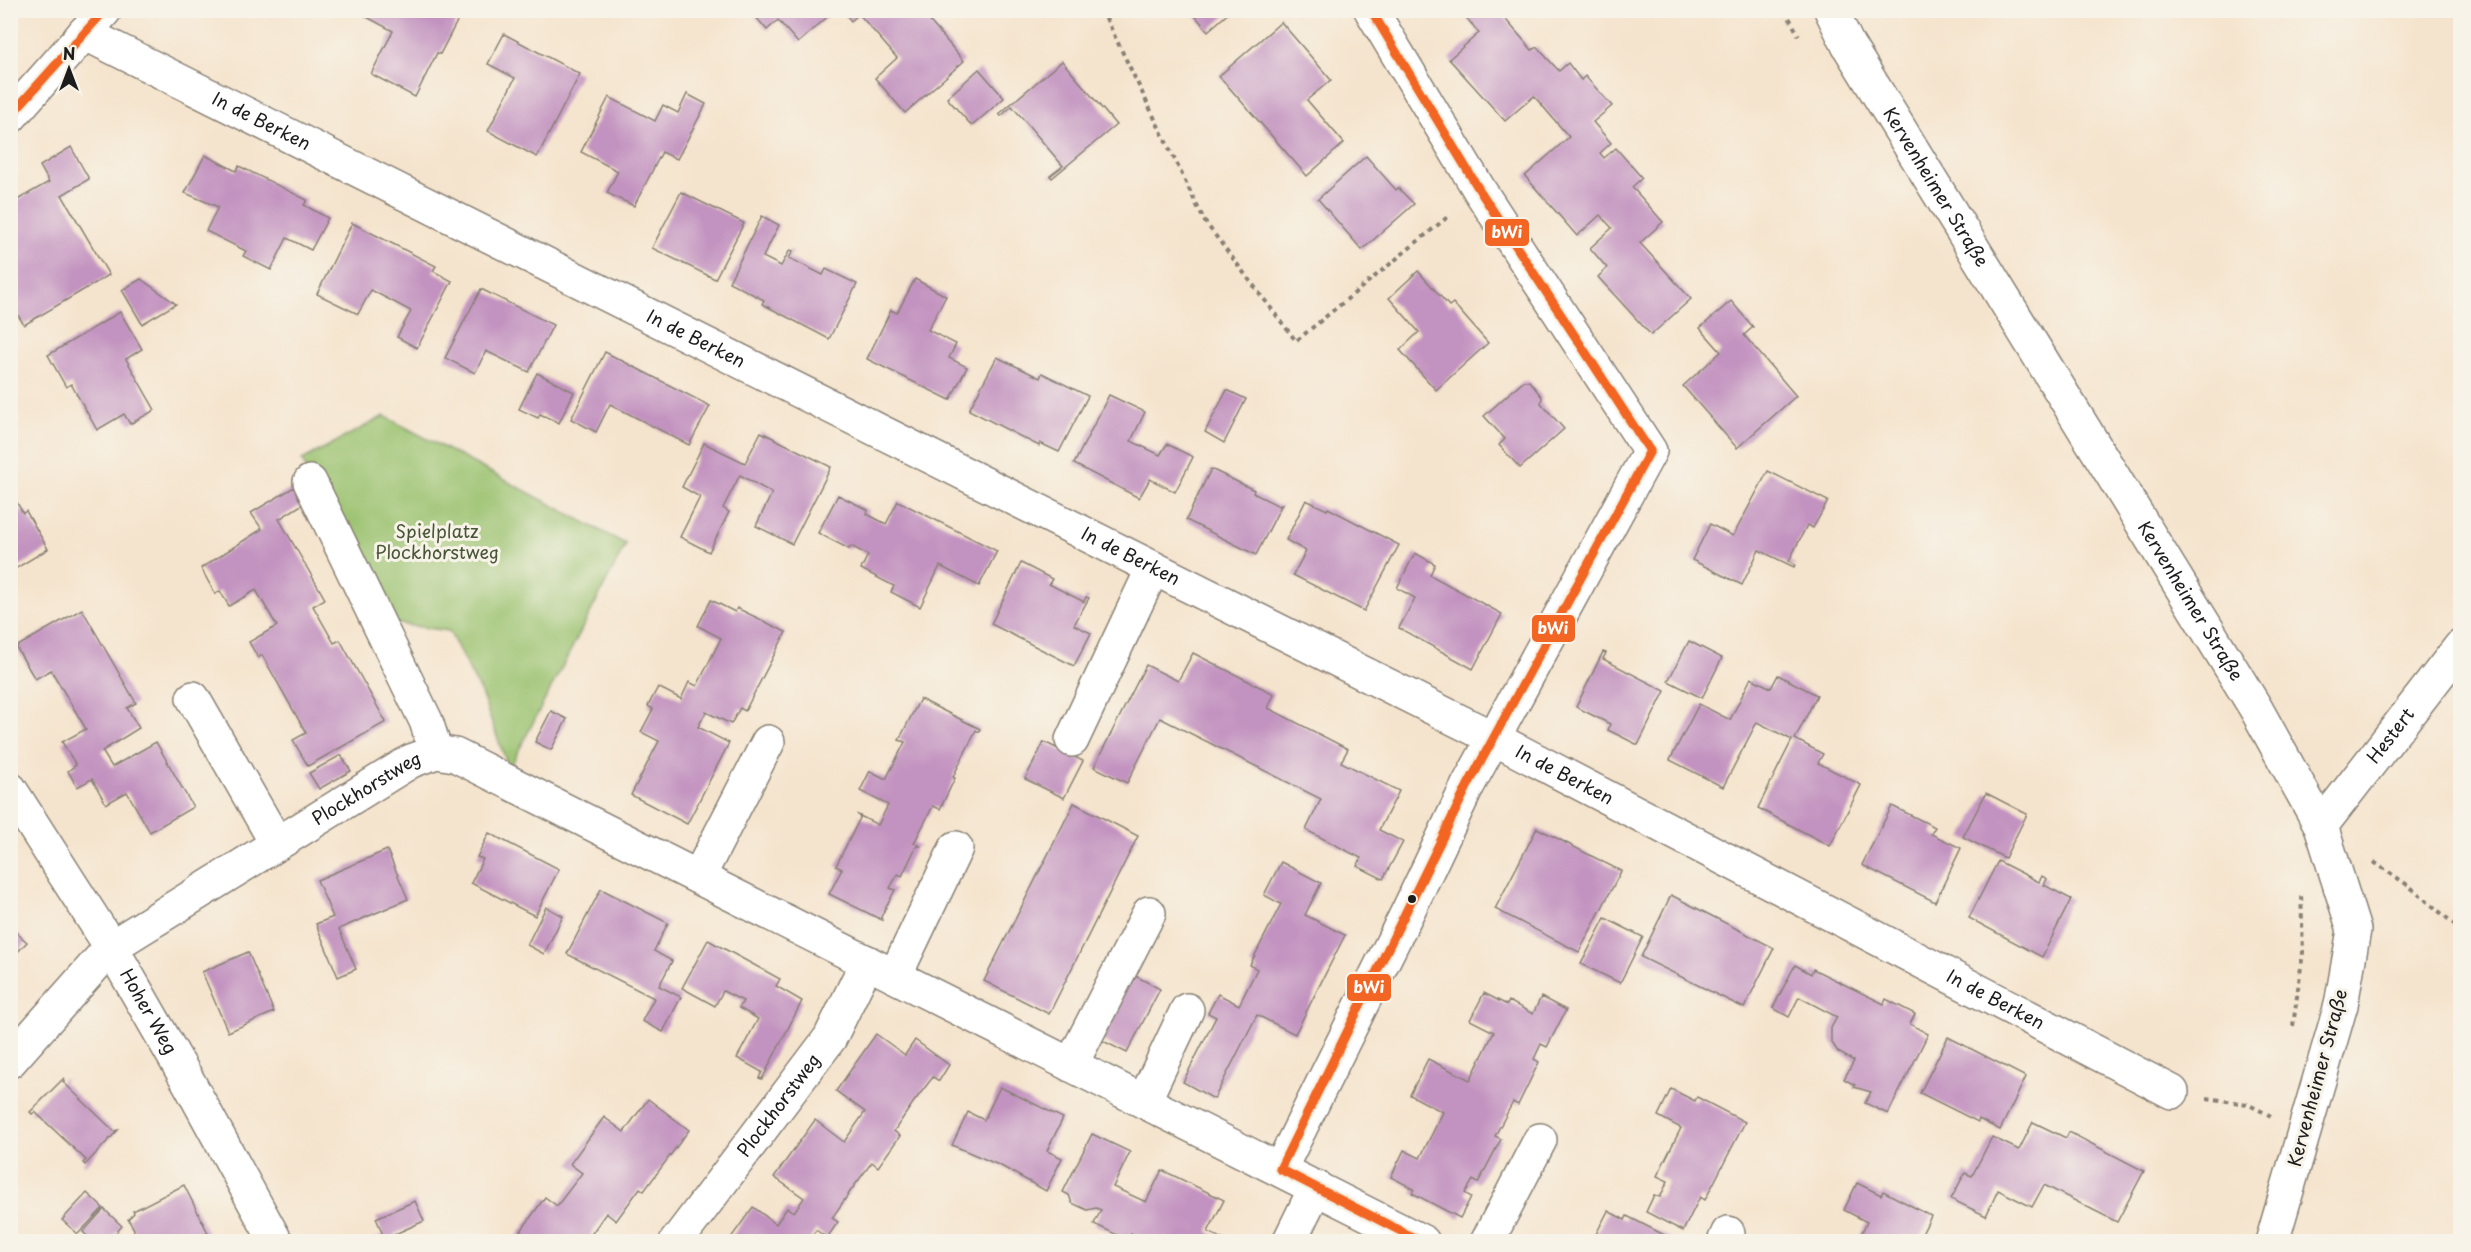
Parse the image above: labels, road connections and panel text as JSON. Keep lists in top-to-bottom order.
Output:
{
  "streets": {
    "street": [
      "In de Berken",
      "Kervenheimer Straße",
      "Hestert",
      "Plockhorstweg",
      "Hoher Weg"
    ]
  },
  "crossings": [
    ["Kervenheimer Straße", "Hestert"],
    ["Plockhorstweg", "Hoher Weg"]
  ],
  "parks": ["Spielplatz Plockhorstweg"],
  "lines": ["transit line bWi"],
  "north": "top"
}
